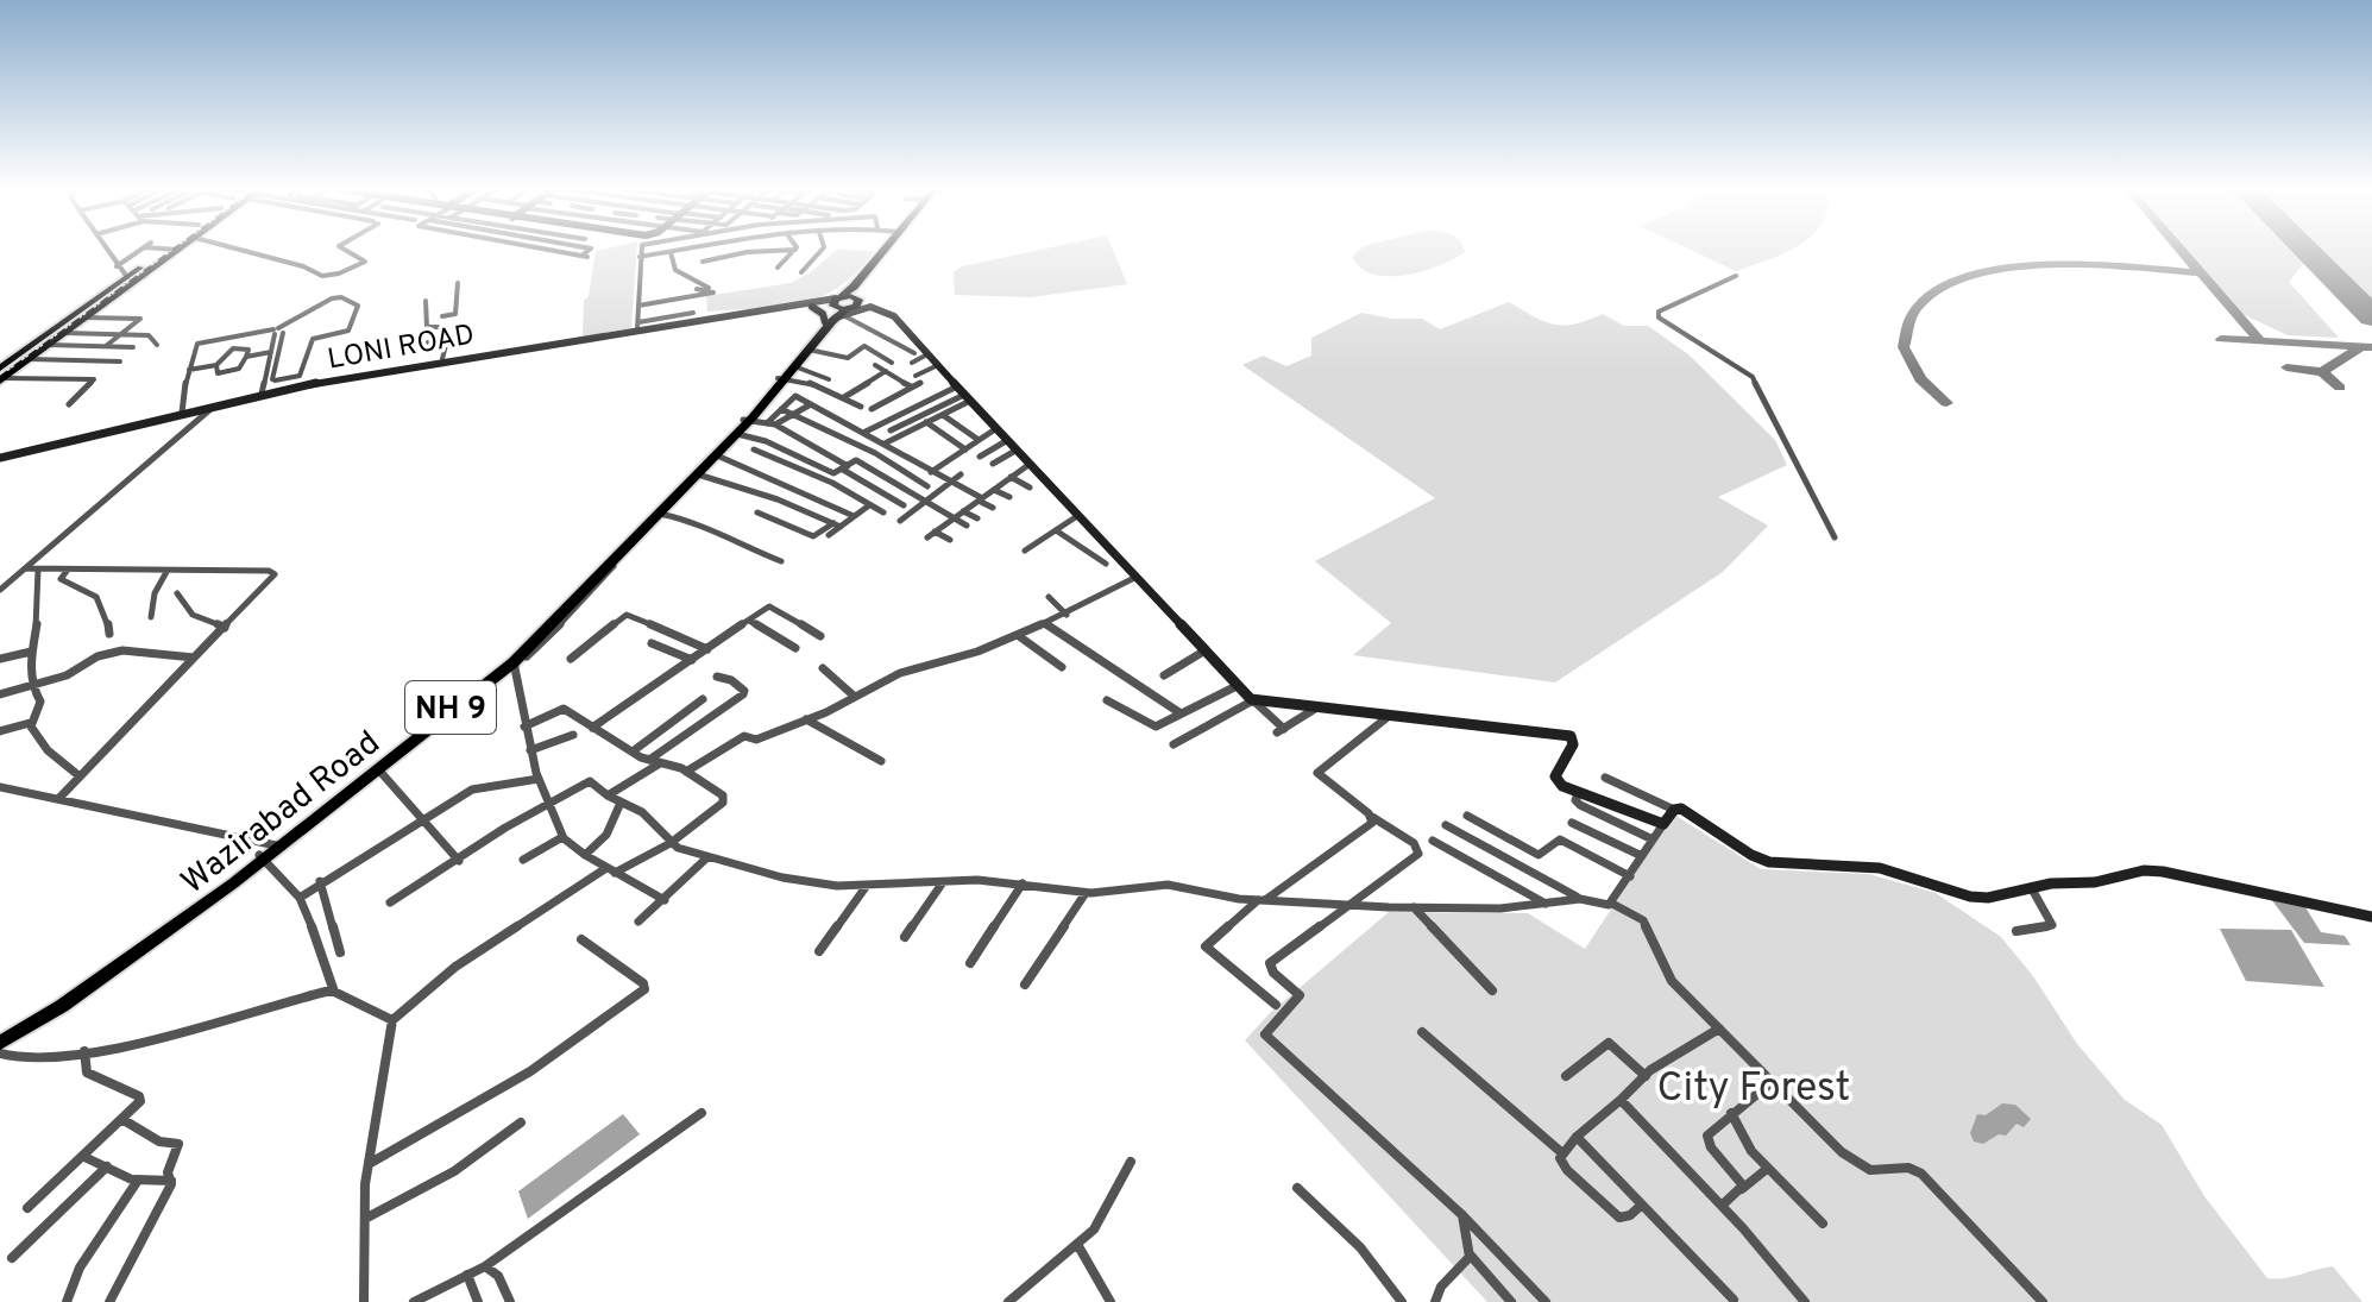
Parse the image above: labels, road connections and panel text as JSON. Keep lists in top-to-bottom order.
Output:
{
  "streets": {
    "highway": ["NH 9", "Wazirabad Road"],
    "street": ["LONI ROAD"]
  },
  "crossings": [
    ["LONI ROAD", "Wazirabad Road"]
  ],
  "parks": ["City Forest"]
}
